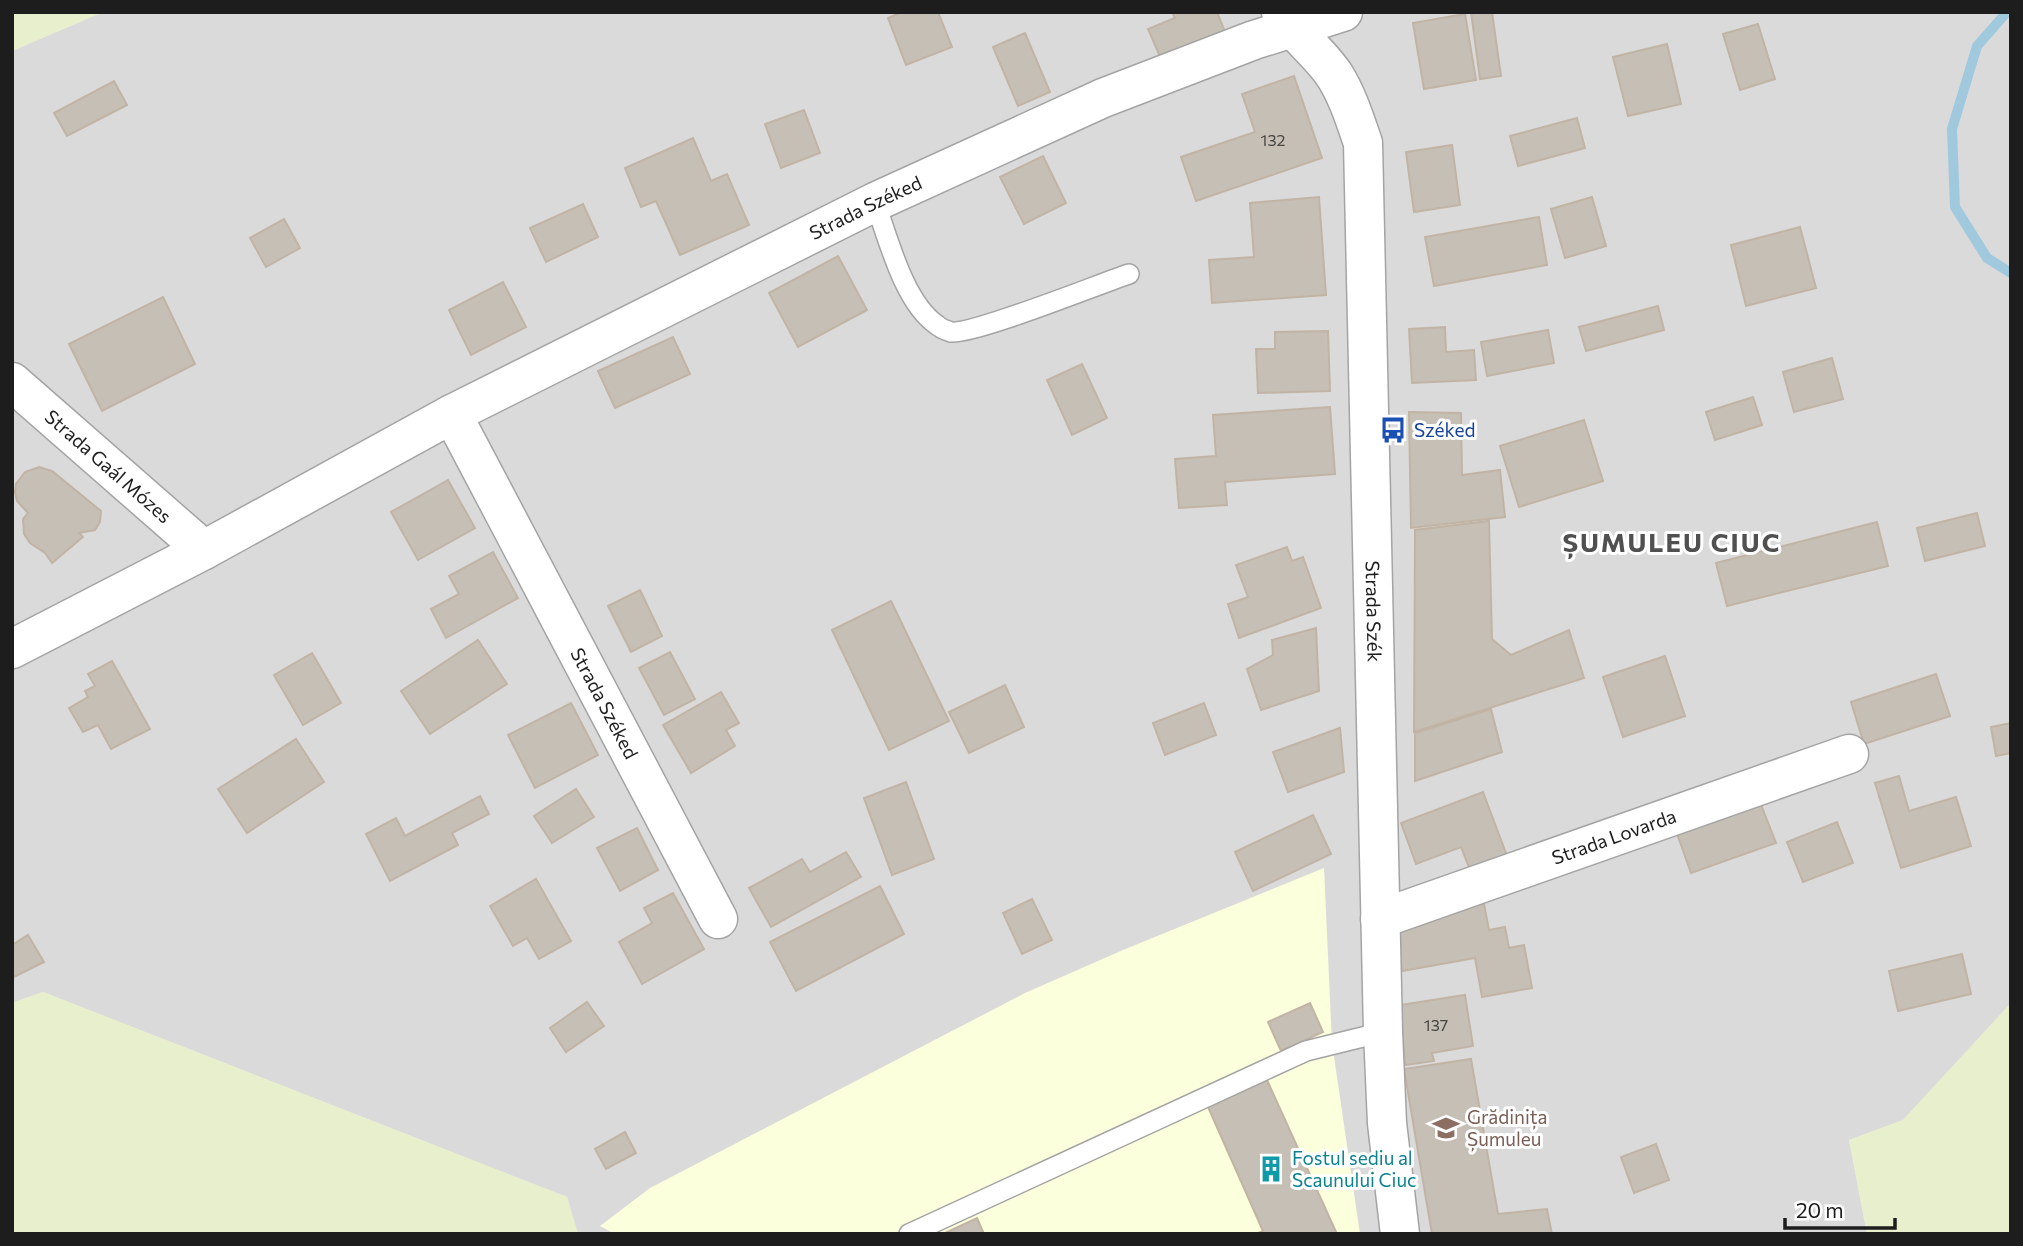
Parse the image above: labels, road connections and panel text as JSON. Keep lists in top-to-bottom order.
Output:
{
  "streets": {
    "street": [
      "Strada Széked",
      "Strada Gaál Mózes",
      "Strada Szék",
      "Strada Lovarda"
    ]
  },
  "crossings": [
    ["Strada Széked", "Strada Gaál Mózes"],
    ["Strada Széked", "Strada Szék"],
    ["Strada Szék", "Strada Lovarda"]
  ],
  "districts": ["ȘUMULEU CIUC"],
  "places": {
    "bus stop": ["Széked"],
    "school or university": ["Grădinița Șumuleu"],
    "building": ["Fostul sediu al Scaunului Ciuc"]
  },
  "house_numbers": ["132", "137"],
  "scale_bar": "20 m"
}
